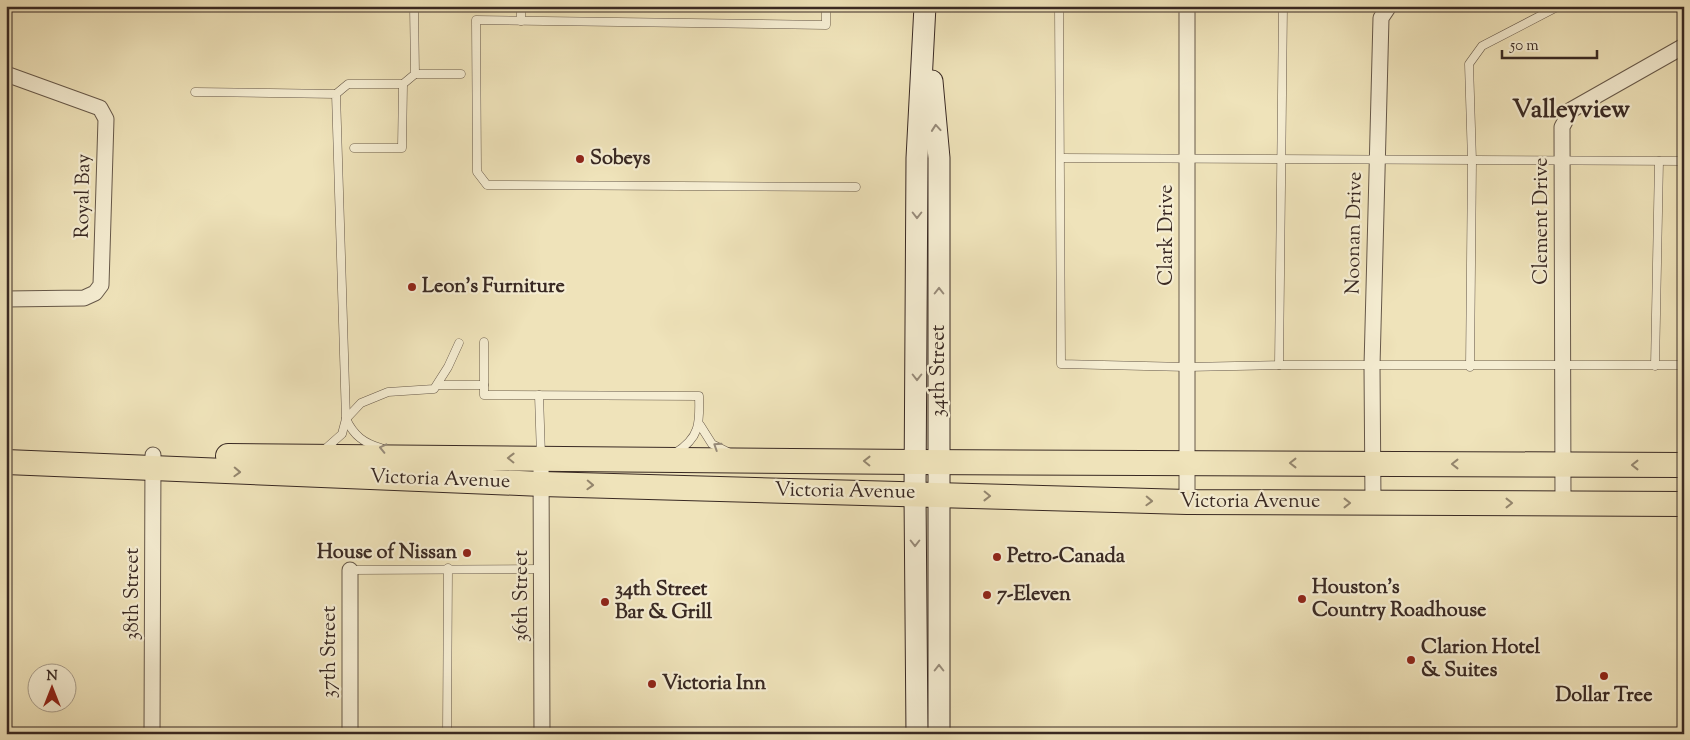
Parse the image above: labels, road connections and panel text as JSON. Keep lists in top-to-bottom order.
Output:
{
  "streets": {
    "main road": ["Victoria Avenue"],
    "street": [
      "Royal Bay",
      "Clement Drive",
      "Noonan Drive",
      "Clark Drive",
      "34th Street",
      "38th Street",
      "36th Street",
      "37th Street"
    ]
  },
  "crossings": [
    ["Clement Drive", "Victoria Avenue"],
    ["Noonan Drive", "Victoria Avenue"],
    ["Clark Drive", "Victoria Avenue"],
    ["34th Street", "Victoria Avenue"],
    ["Victoria Avenue", "38th Street"],
    ["Victoria Avenue", "36th Street"]
  ],
  "districts": ["Valleyview"],
  "places": [
    "Sobeys",
    "Leon's Furniture",
    "House of Nissan",
    "Petro-Canada",
    "7-Eleven",
    "Houston's Country Roadhouse",
    "34th Street Bar & Grill",
    "Clarion Hotel & Suites",
    "Dollar Tree",
    "Victoria Inn"
  ],
  "scale_bar": "50 m",
  "north": "top"
}
